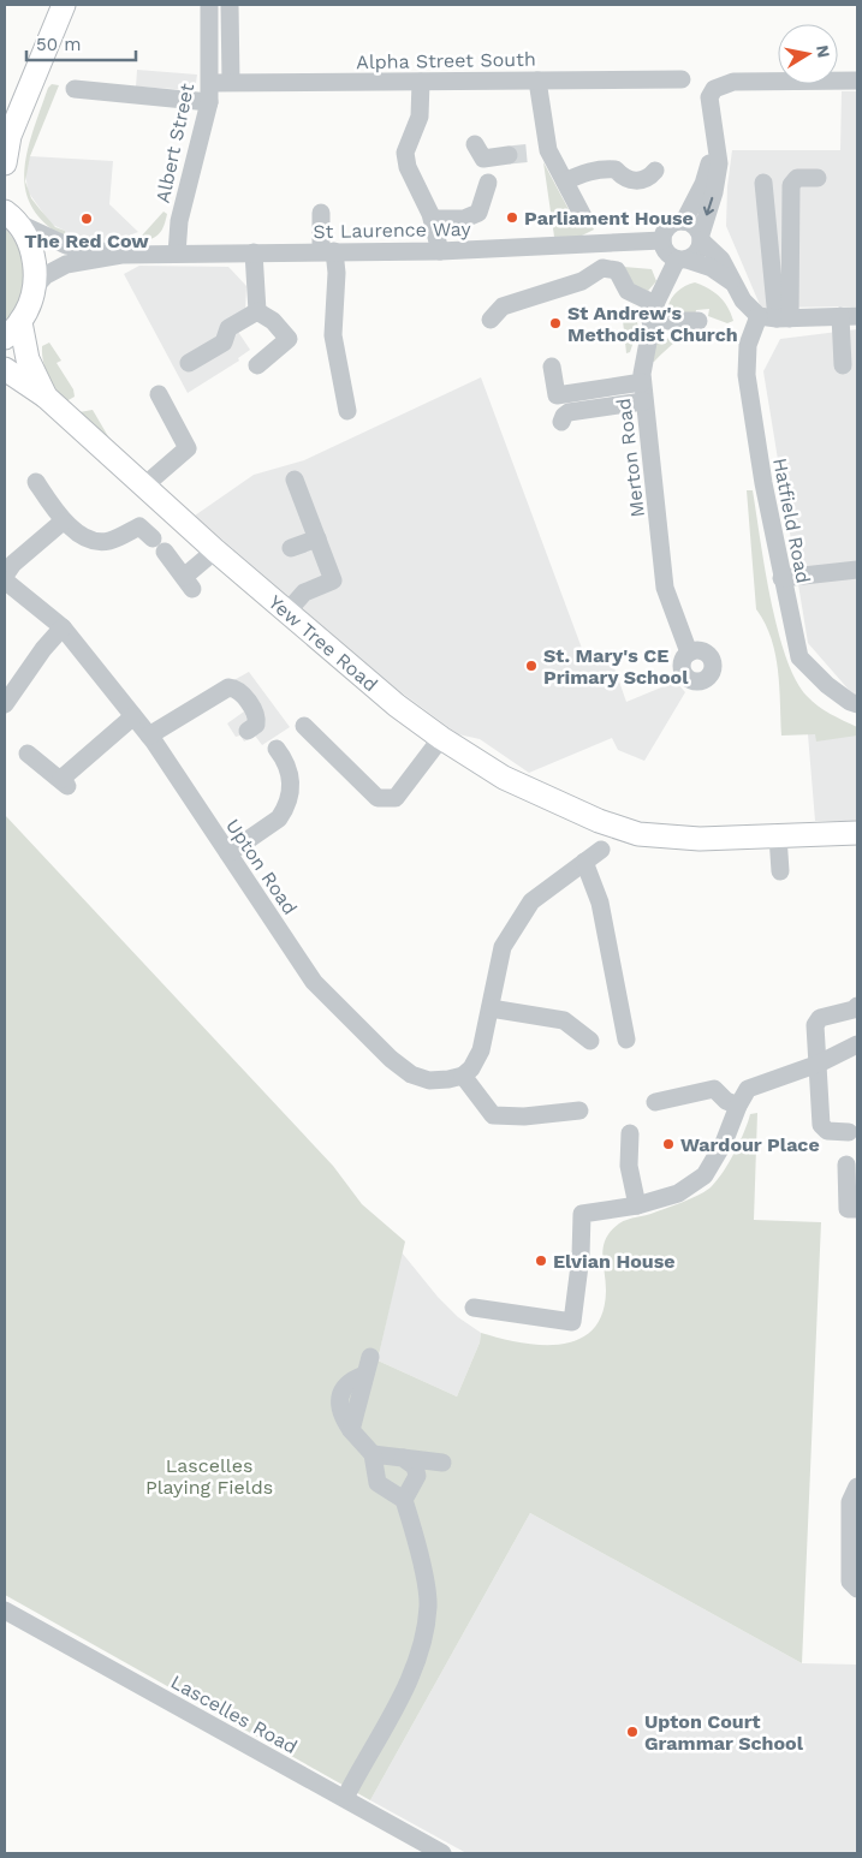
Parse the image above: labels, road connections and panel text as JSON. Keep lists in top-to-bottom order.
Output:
{
  "streets": {
    "main road": ["Yew Tree Road"],
    "street": [
      "Alpha Street South",
      "Albert Street",
      "St Laurence Way",
      "Merton Road",
      "Hatfield Road",
      "Upton Road",
      "Lascelles Road"
    ]
  },
  "crossings": [
    ["Alpha Street South", "Albert Street"],
    ["Albert Street", "St Laurence Way"],
    ["St Laurence Way", "Merton Road"]
  ],
  "parks": ["Lascelles Playing Fields"],
  "places": [
    "Parliament House",
    "The Red Cow",
    "St Andrew's Methodist Church",
    "St. Mary's CE Primary School",
    "Wardour Place",
    "Elvian House",
    "Upton Court Grammar School"
  ],
  "scale_bar": "50 m",
  "north": "right"
}
